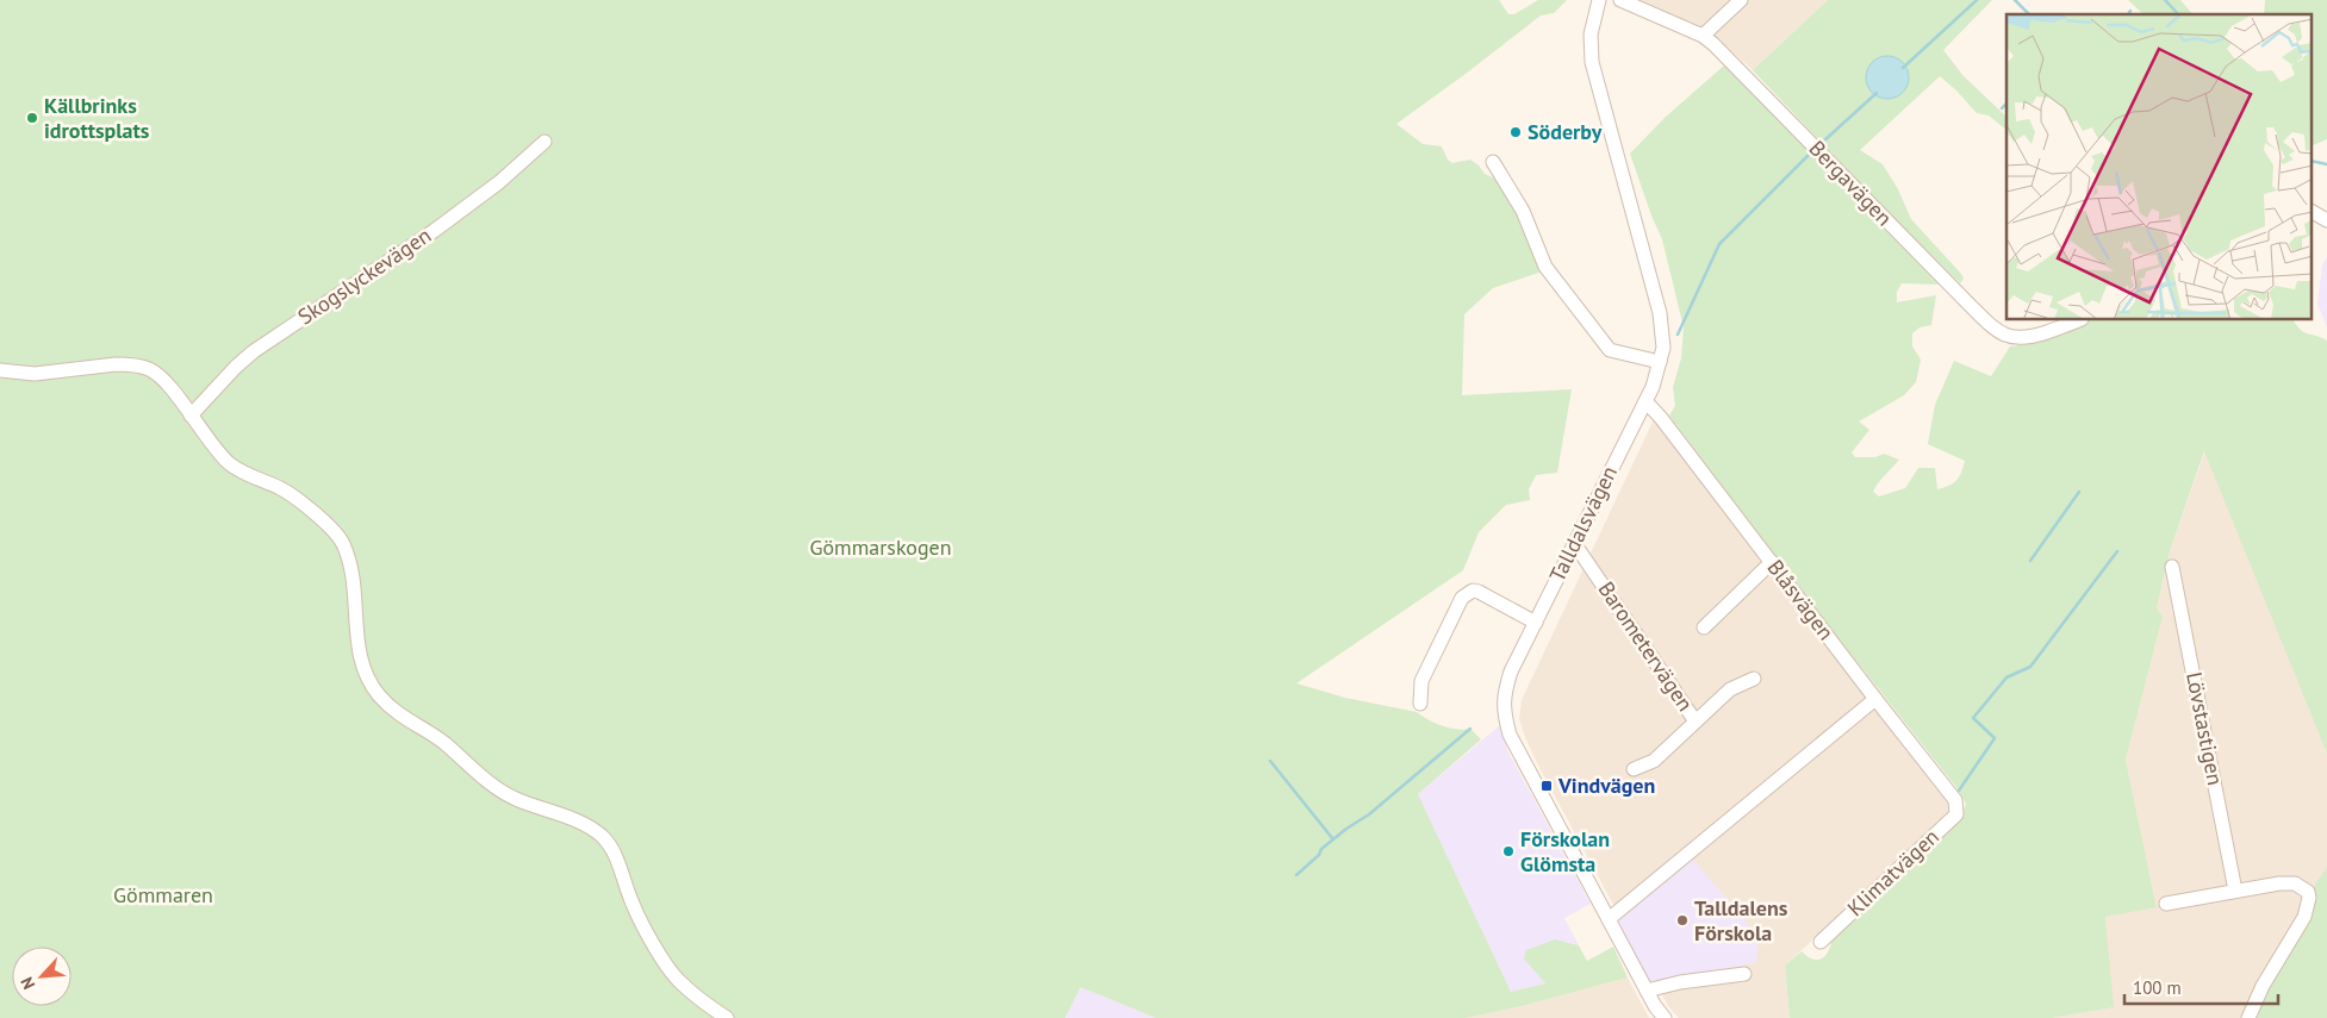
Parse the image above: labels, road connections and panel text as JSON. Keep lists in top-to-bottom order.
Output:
{
  "streets": {
    "street": [
      "Bergavägen",
      "Skogslyckevägen",
      "Talldalsvägen",
      "Blåsvägen",
      "Barometervägen",
      "Lövstastigen",
      "Klimatvägen"
    ]
  },
  "crossings": [
    ["Talldalsvägen", "Blåsvägen"],
    ["Talldalsvägen", "Barometervägen"],
    ["Blåsvägen", "Klimatvägen"]
  ],
  "parks": ["Gömmarskogen", "Gömmaren"],
  "places": {
    "other": [
      "Källbrinks idrottsplats",
      "Söderby",
      "Förskolan Glömsta",
      "Talldalens Förskola"
    ],
    "transit": ["Vindvägen"]
  },
  "scale_bar": "100 m",
  "north": "bottom left"
}
